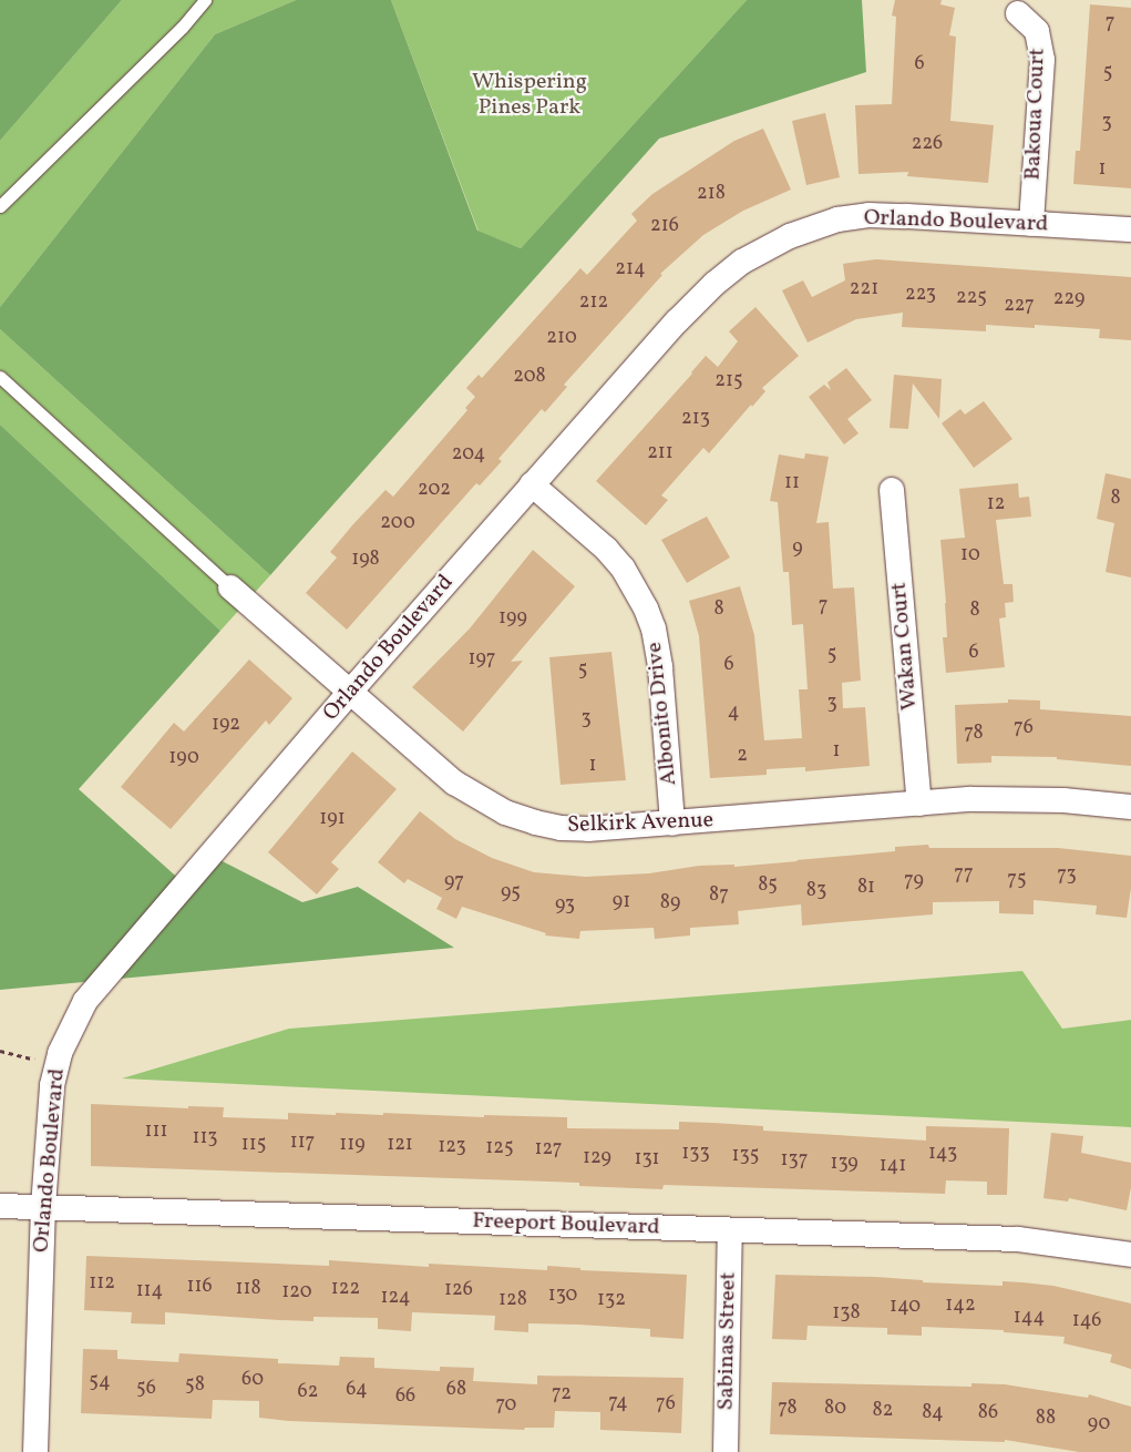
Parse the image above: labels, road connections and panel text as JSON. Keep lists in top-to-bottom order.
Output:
{
  "streets": {
    "street": [
      "Bakoua Court",
      "Orlando Boulevard",
      "Wakan Court",
      "Albonito Drive",
      "Selkirk Avenue",
      "Freeport Boulevard",
      "Sabinas Street"
    ]
  },
  "crossings": [
    ["Bakoua Court", "Orlando Boulevard"],
    ["Orlando Boulevard", "Albonito Drive"],
    ["Orlando Boulevard", "Selkirk Avenue"],
    ["Orlando Boulevard", "Freeport Boulevard"],
    ["Wakan Court", "Selkirk Avenue"],
    ["Albonito Drive", "Selkirk Avenue"],
    ["Freeport Boulevard", "Sabinas Street"]
  ],
  "parks": ["Whispering Pines Park"],
  "house_numbers": [
    "7",
    "6",
    "5",
    "3",
    "226",
    "1",
    "218",
    "216",
    "214",
    "221",
    "223",
    "225",
    "229",
    "212",
    "227",
    "210",
    "208",
    "215",
    "213",
    "211",
    "204",
    "11",
    "202",
    "8",
    "12",
    "200",
    "9",
    "10",
    "198",
    "7",
    "8",
    "8",
    "199",
    "6",
    "5",
    "197",
    "6",
    "5",
    "3",
    "4",
    "3",
    "192",
    "76",
    "78",
    "1",
    "2",
    "190",
    "1",
    "191",
    "77",
    "73",
    "75",
    "79",
    "97",
    "85",
    "81",
    "83",
    "95",
    "87",
    "91",
    "89",
    "93",
    "111",
    "113",
    "117",
    "115",
    "119",
    "121",
    "123",
    "125",
    "127",
    "133",
    "143",
    "135",
    "129",
    "131",
    "137",
    "139",
    "141",
    "112",
    "116",
    "118",
    "122",
    "126",
    "114",
    "120",
    "130",
    "124",
    "128",
    "132",
    "142",
    "140",
    "138",
    "144",
    "146",
    "60",
    "54",
    "58",
    "56",
    "64",
    "68",
    "62",
    "72",
    "66",
    "74",
    "76",
    "70",
    "78",
    "80",
    "82",
    "84",
    "86",
    "88",
    "90"
  ]
}
